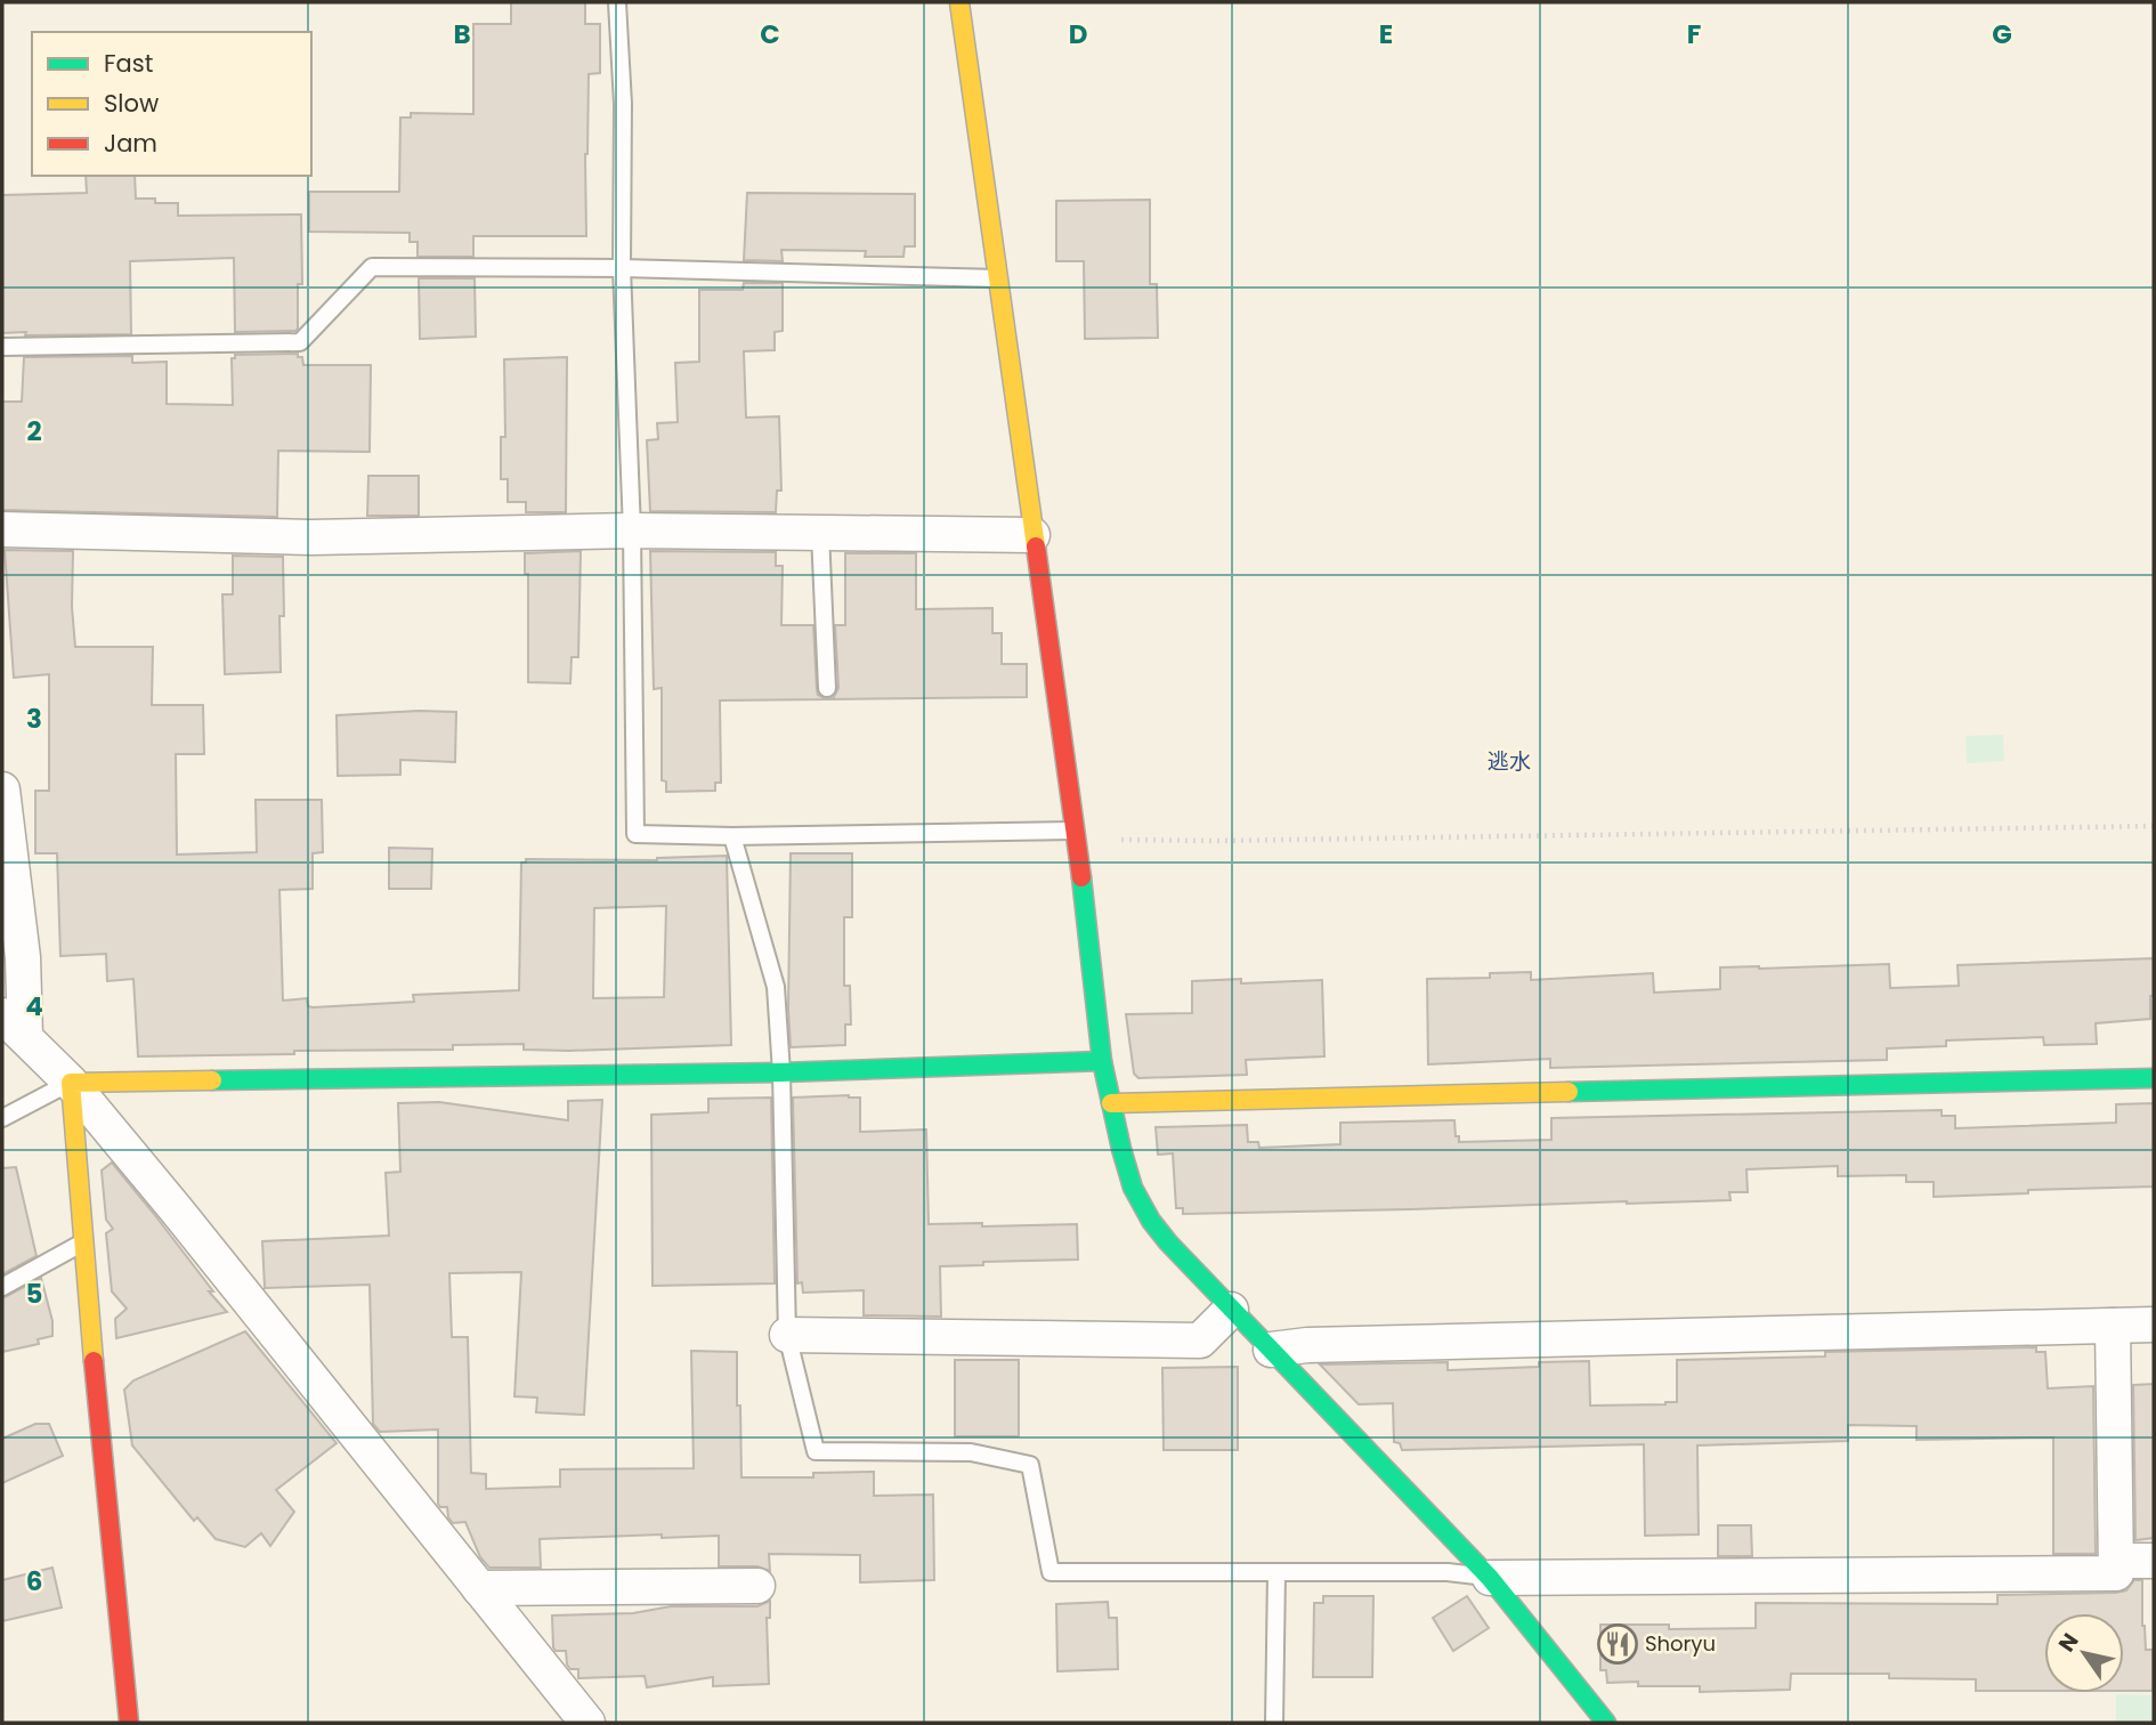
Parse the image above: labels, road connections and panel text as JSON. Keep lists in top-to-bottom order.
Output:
{
  "districts": ["逃水"],
  "places": {
    "restaurant": ["Shoryu"]
  },
  "legend": ["Fast", "Slow", "Jam"],
  "north": "top left",
  "grid": {
    "columns": [
      "B",
      "C",
      "D",
      "E",
      "F",
      "G"
    ],
    "rows": [
      "2",
      "3",
      "4",
      "5",
      "6"
    ]
  }
}
